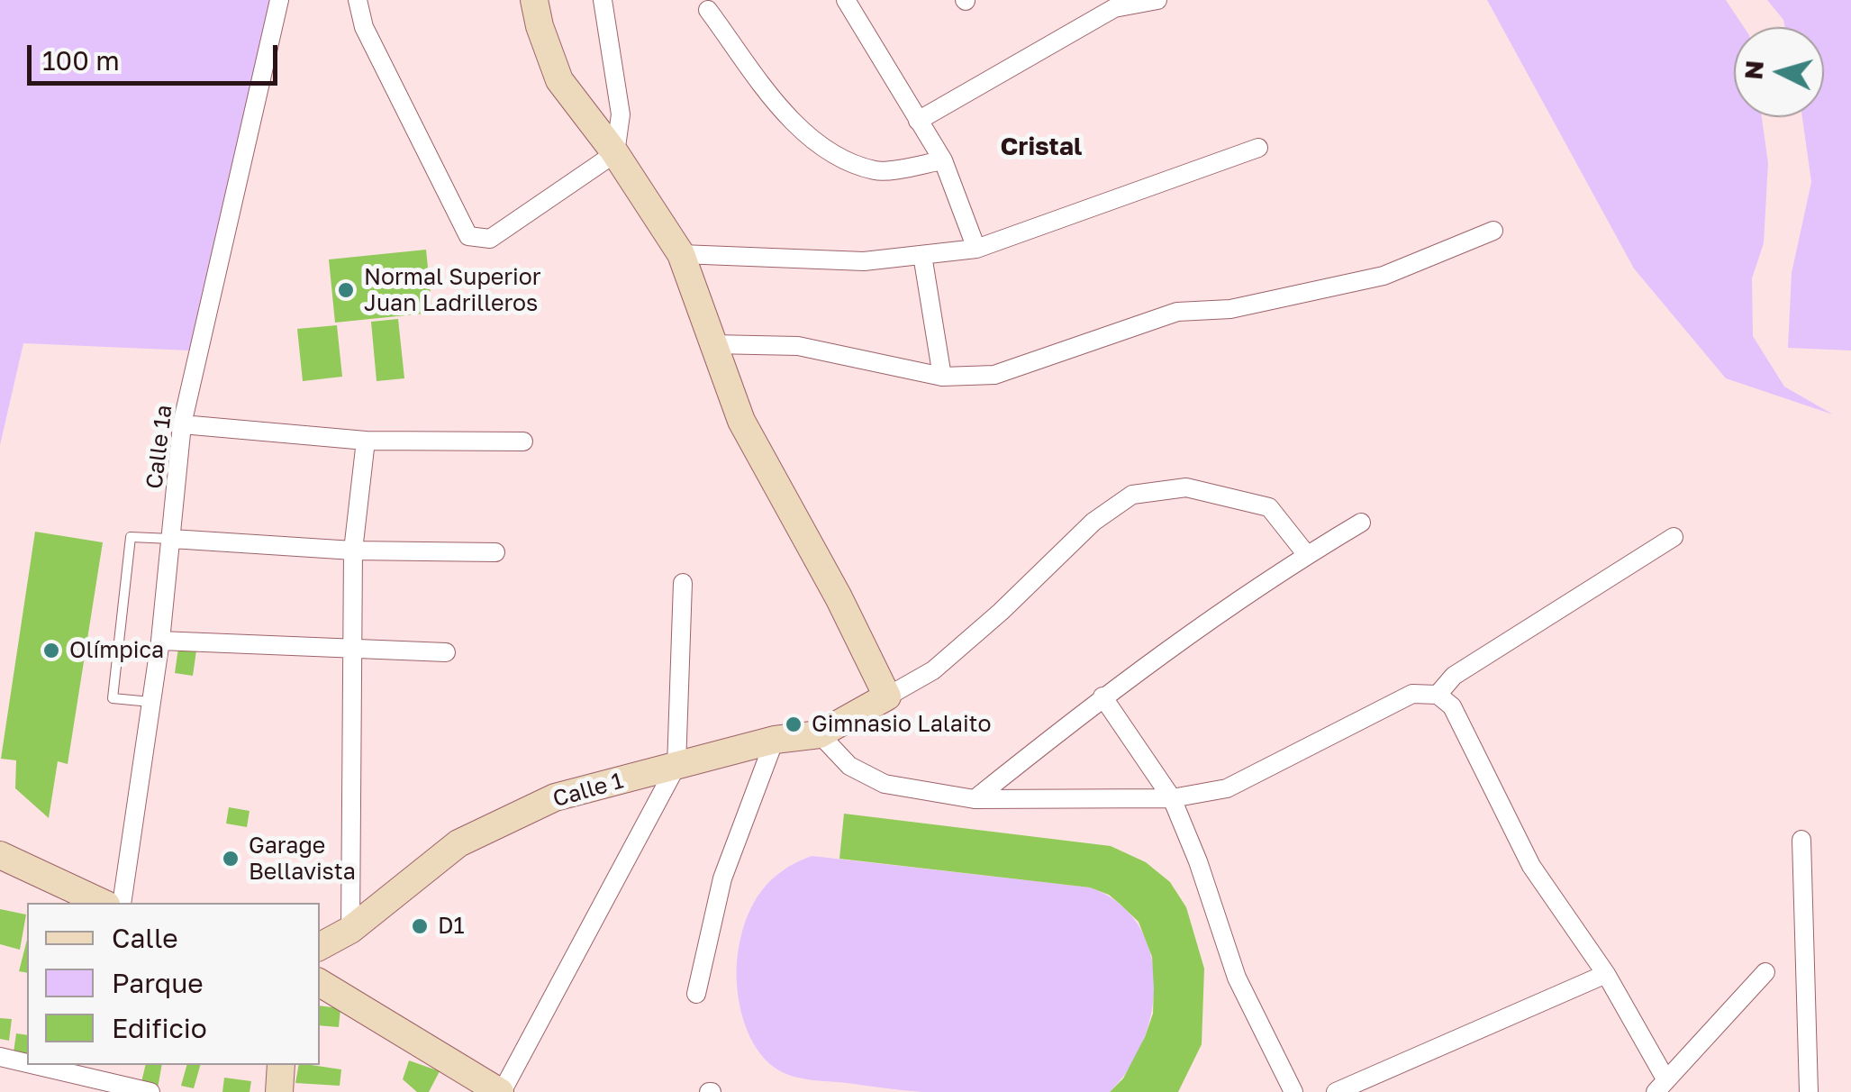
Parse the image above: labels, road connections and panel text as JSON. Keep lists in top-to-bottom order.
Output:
{
  "streets": {
    "main road": ["Calle 1"],
    "street": ["Calle 1a"]
  },
  "districts": ["Cristal"],
  "places": [
    "Normal Superior Juan Ladrilleros",
    "Olímpica",
    "Gimnasio Lalaito",
    "Garage Bellavista",
    "D1"
  ],
  "legend": ["Calle", "Parque", "Edificio"],
  "scale_bar": "100 m",
  "north": "left"
}
